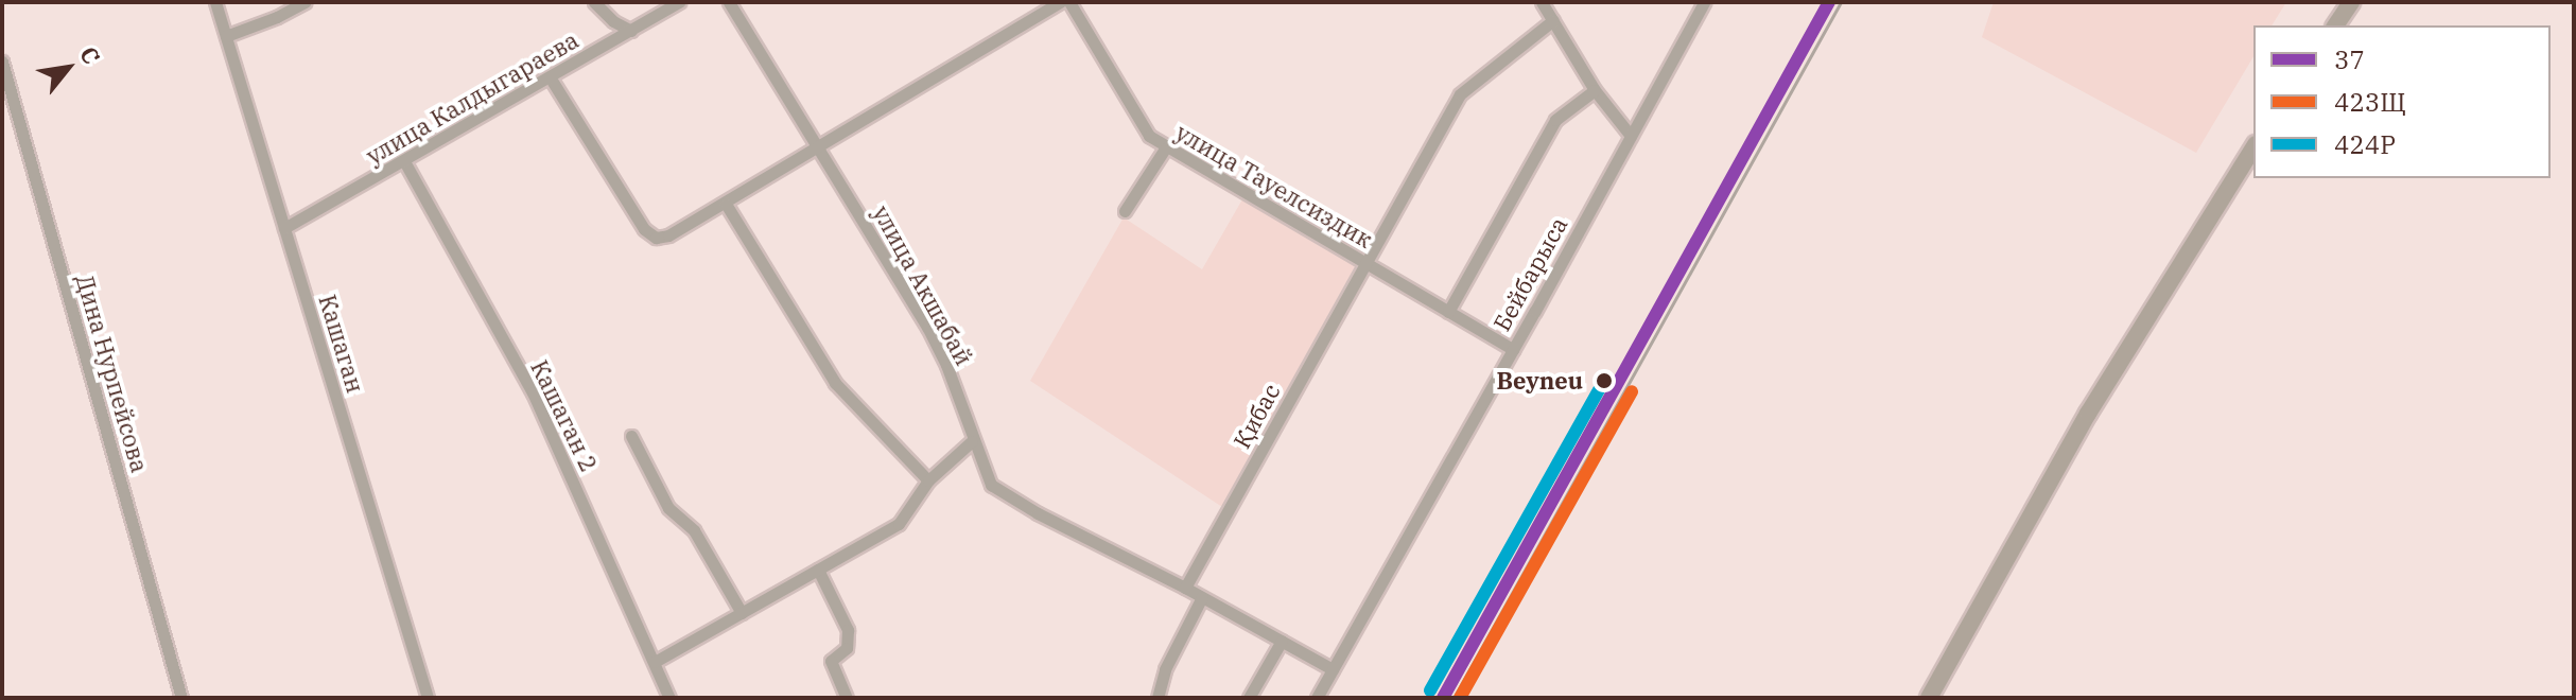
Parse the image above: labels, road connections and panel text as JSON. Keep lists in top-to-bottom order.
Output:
{
  "streets": {
    "street": [
      "улица Калдыгараева",
      "улица Тауелсиздик",
      "Бейбарыса",
      "улица Акшабай",
      "Кашаган",
      "Дина Нурпейсова",
      "Кашаган 2",
      "Қибас"
    ]
  },
  "crossings": [
    ["улица Калдыгараева", "Кашаган"],
    ["улица Калдыгараева", "Кашаган 2"],
    ["улица Тауелсиздик", "Бейбарыса"],
    ["улица Тауелсиздик", "Қибас"],
    ["Бейбарыса", "улица Акшабай"],
    ["улица Акшабай", "Қибас"]
  ],
  "places": ["Beyneu"],
  "lines": ["transit line 37", "transit line 424Р", "transit line 423Щ"],
  "legend": ["37", "423Щ", "424Р"],
  "north": "top right"
}
